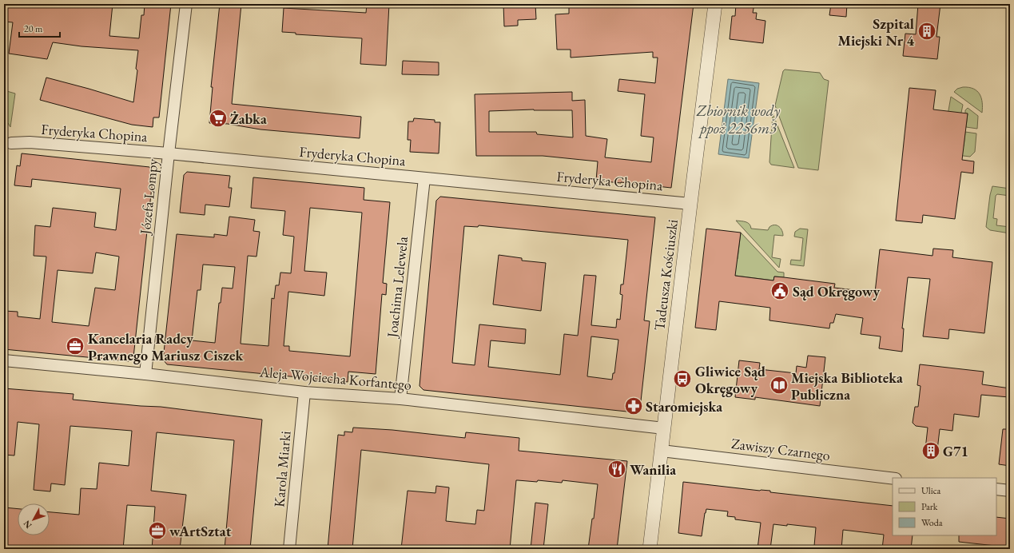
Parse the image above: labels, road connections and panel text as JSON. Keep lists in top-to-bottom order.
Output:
{
  "streets": {
    "street": [
      "Fryderyka Chopina",
      "Józefa Lompy",
      "Tadeusza Kościuszki",
      "Joachima Lelewela",
      "Aleja Wojciecha Korfantego",
      "Zawiszy Czarnego",
      "Karola Miarki"
    ]
  },
  "crossings": [
    ["Fryderyka Chopina", "Józefa Lompy"],
    ["Fryderyka Chopina", "Tadeusza Kościuszki"],
    ["Fryderyka Chopina", "Joachima Lelewela"],
    ["Józefa Lompy", "Aleja Wojciecha Korfantego"],
    ["Tadeusza Kościuszki", "Aleja Wojciecha Korfantego"],
    ["Tadeusza Kościuszki", "Zawiszy Czarnego"],
    ["Joachima Lelewela", "Aleja Wojciecha Korfantego"],
    ["Aleja Wojciecha Korfantego", "Karola Miarki"]
  ],
  "water": ["Zbiornik wody ppoż 2256m3"],
  "places": {
    "building": ["Szpital Miejski Nr 4", "G71"],
    "supermarket": ["Żabka"],
    "public building": ["Sąd Okręgowy"],
    "office": ["Kancelaria Radcy Prawnego Mariusz Ciszek", "wArtSztat"],
    "bus stop": ["Gliwice Sąd Okręgowy"],
    "library": ["Miejska Biblioteka Publiczna"],
    "pharmacy": ["Staromiejska"],
    "restaurant": ["Wanilia"]
  },
  "legend": ["Ulica", "Park", "Woda"],
  "scale_bar": "20 m",
  "north": "bottom left"
}
